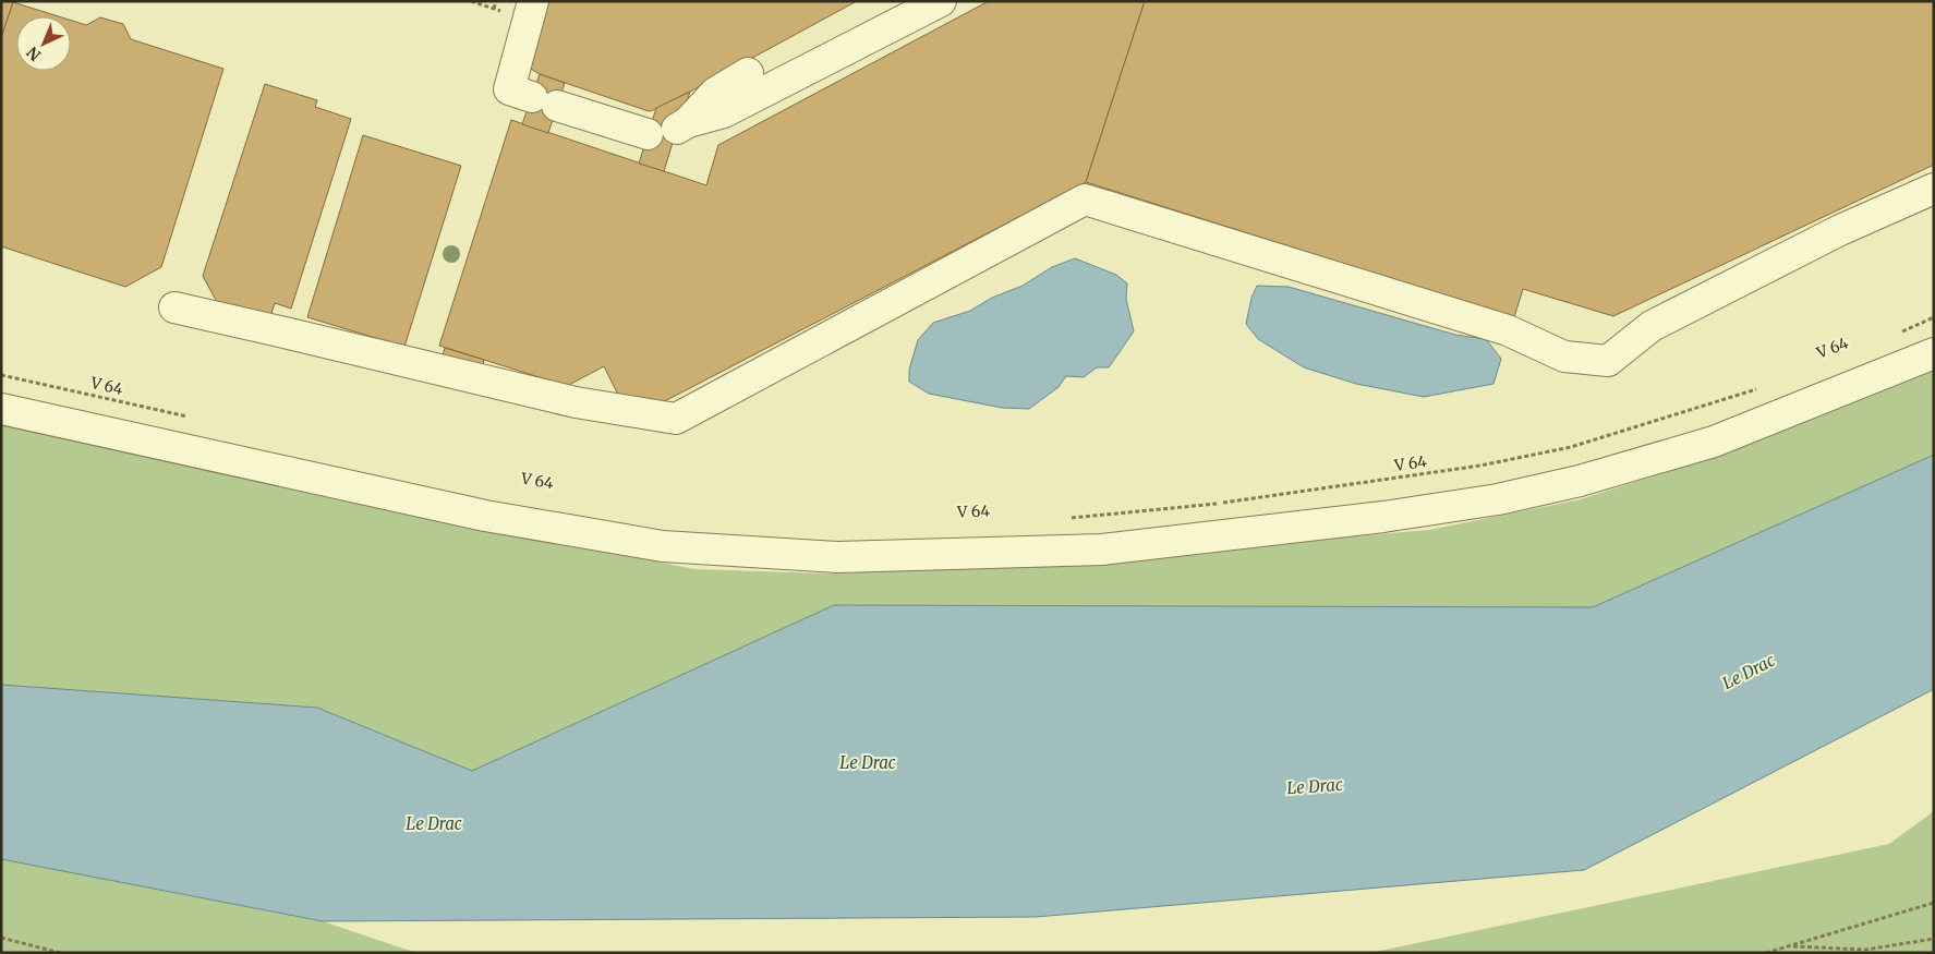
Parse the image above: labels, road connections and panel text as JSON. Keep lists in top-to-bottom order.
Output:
{
  "streets": {
    "path": ["V 64"]
  },
  "water": ["Le Drac"],
  "north": "bottom left"
}
